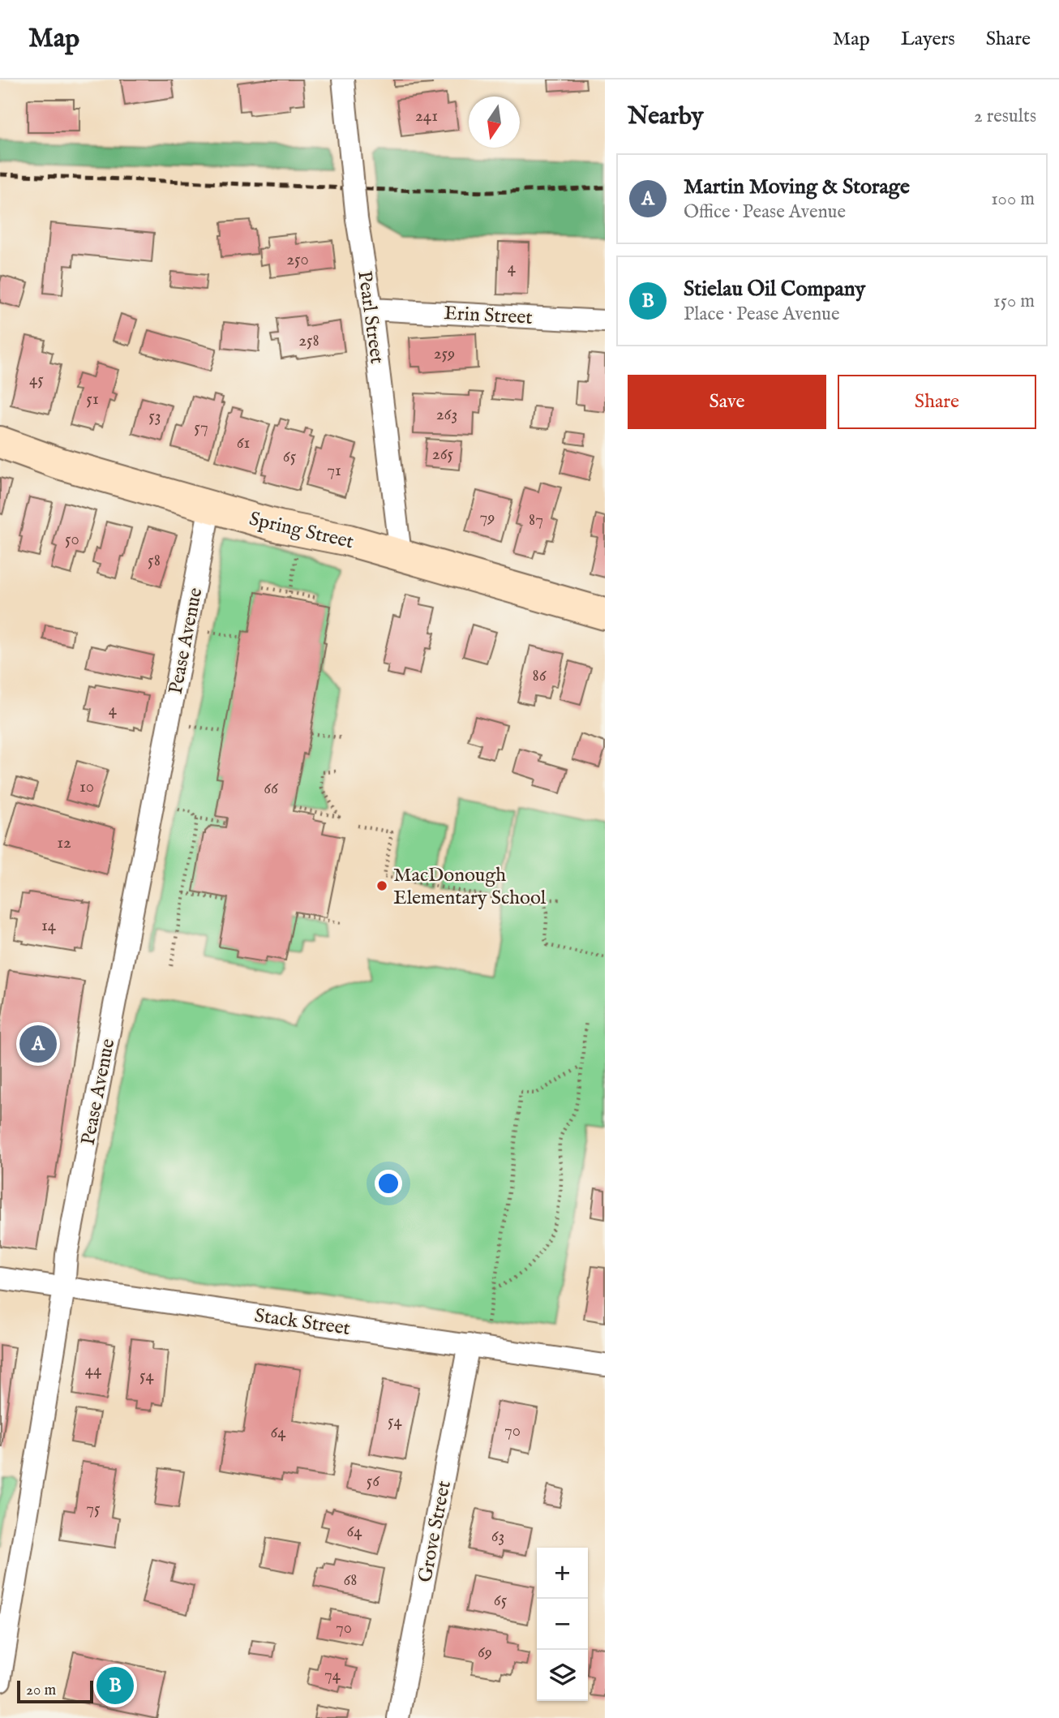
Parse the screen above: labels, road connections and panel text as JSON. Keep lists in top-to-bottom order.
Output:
{
  "streets": {
    "street": [
      "Erin Street",
      "Pearl Street",
      "Spring Street",
      "Pease Avenue",
      "Stack Street",
      "Grove Street"
    ]
  },
  "crossings": [
    ["Erin Street", "Pearl Street"],
    ["Pearl Street", "Spring Street"],
    ["Spring Street", "Pease Avenue"],
    ["Pease Avenue", "Stack Street"],
    ["Stack Street", "Grove Street"]
  ],
  "places": ["MacDonough Elementary School"],
  "house_numbers": [
    "241",
    "250",
    "4",
    "258",
    "259",
    "45",
    "51",
    "263",
    "53",
    "57",
    "61",
    "265",
    "65",
    "71",
    "79",
    "87",
    "50",
    "58",
    "86",
    "4",
    "10",
    "66",
    "12",
    "14",
    "44",
    "54",
    "54",
    "70",
    "64",
    "56",
    "75",
    "64",
    "63",
    "68",
    "65",
    "70",
    "69",
    "74"
  ],
  "scale_bar": "20 m",
  "north": "bottom",
  "page": {
    "header": "Map",
    "nav": ["Map", "Layers", "Share"],
    "heading": ["Nearby", "2 results"],
    "list": [
      {
        "mark": "A",
        "name": "Martin Moving & Storage",
        "note": "Office · Pease Avenue",
        "value": "100 m"
      },
      {
        "mark": "B",
        "name": "Stielau Oil Company",
        "note": "Place · Pease Avenue",
        "value": "150 m"
      }
    ],
    "buttons": ["Save", "Share"],
    "pins": ["A", "B"],
    "map_buttons": ["+", "−"],
    "scale": "20 m"
  }
}
